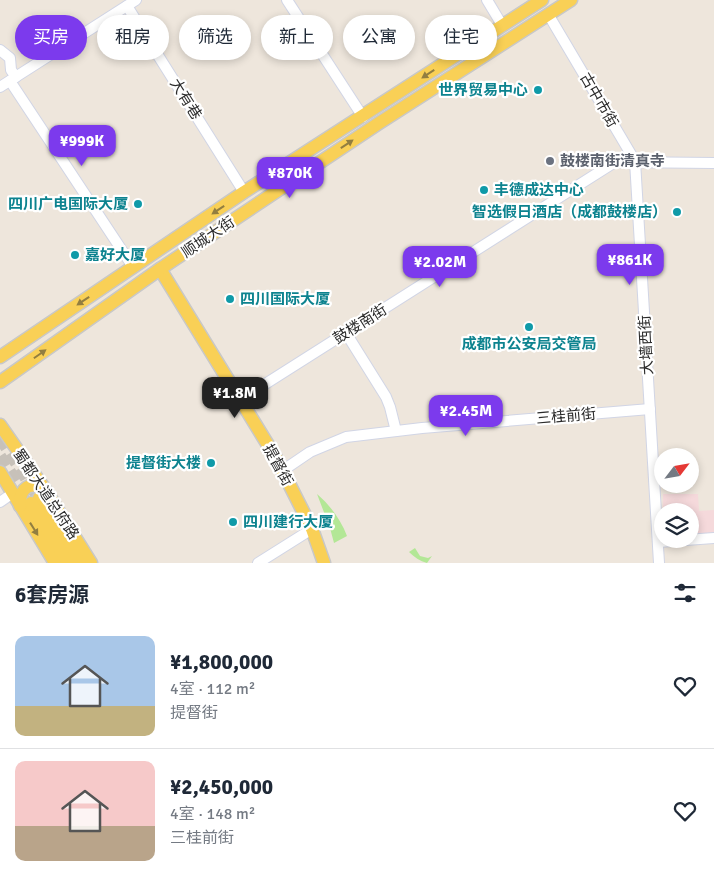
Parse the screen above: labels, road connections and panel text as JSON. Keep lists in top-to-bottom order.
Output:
{
  "streets": {
    "main road": ["顺城大街", "提督街", "蜀都大道总府路"],
    "street": [
      "大有巷",
      "古中市街",
      "鼓楼南街",
      "大墙西街",
      "三桂前街"
    ]
  },
  "crossings": [
    ["大有巷", "顺城大街"],
    ["古中市街", "顺城大街"],
    ["古中市街", "鼓楼南街"],
    ["古中市街", "大墙西街"],
    ["顺城大街", "提督街"],
    ["鼓楼南街", "大墙西街"],
    ["鼓楼南街", "提督街"],
    ["大墙西街", "三桂前街"],
    ["三桂前街", "提督街"]
  ],
  "places": [
    "世界贸易中心",
    "鼓楼南街清真寺",
    "丰德成达中心",
    "四川广电国际大厦",
    "智选假日酒店（成都鼓楼店）",
    "嘉好大厦",
    "四川国际大厦",
    "成都市公安局交管局",
    "提督街大楼",
    "四川建行大厦"
  ],
  "north": "top right",
  "page": {
    "chip": [
      "买房",
      "租房",
      "筛选",
      "新上",
      "公寓",
      "住宅"
    ],
    "price": [
      "¥999K",
      "¥870K",
      "¥861K",
      "¥2.02M",
      "¥1.8M",
      "¥2.45M"
    ],
    "heading": "6套房源",
    "list": [
      {
        "name": "¥1,800,000",
        "note": "4室 · 112 m² · 提督街"
      },
      {
        "name": "¥2,450,000",
        "note": "4室 · 148 m² · 三桂前街"
      }
    ]
  }
}
